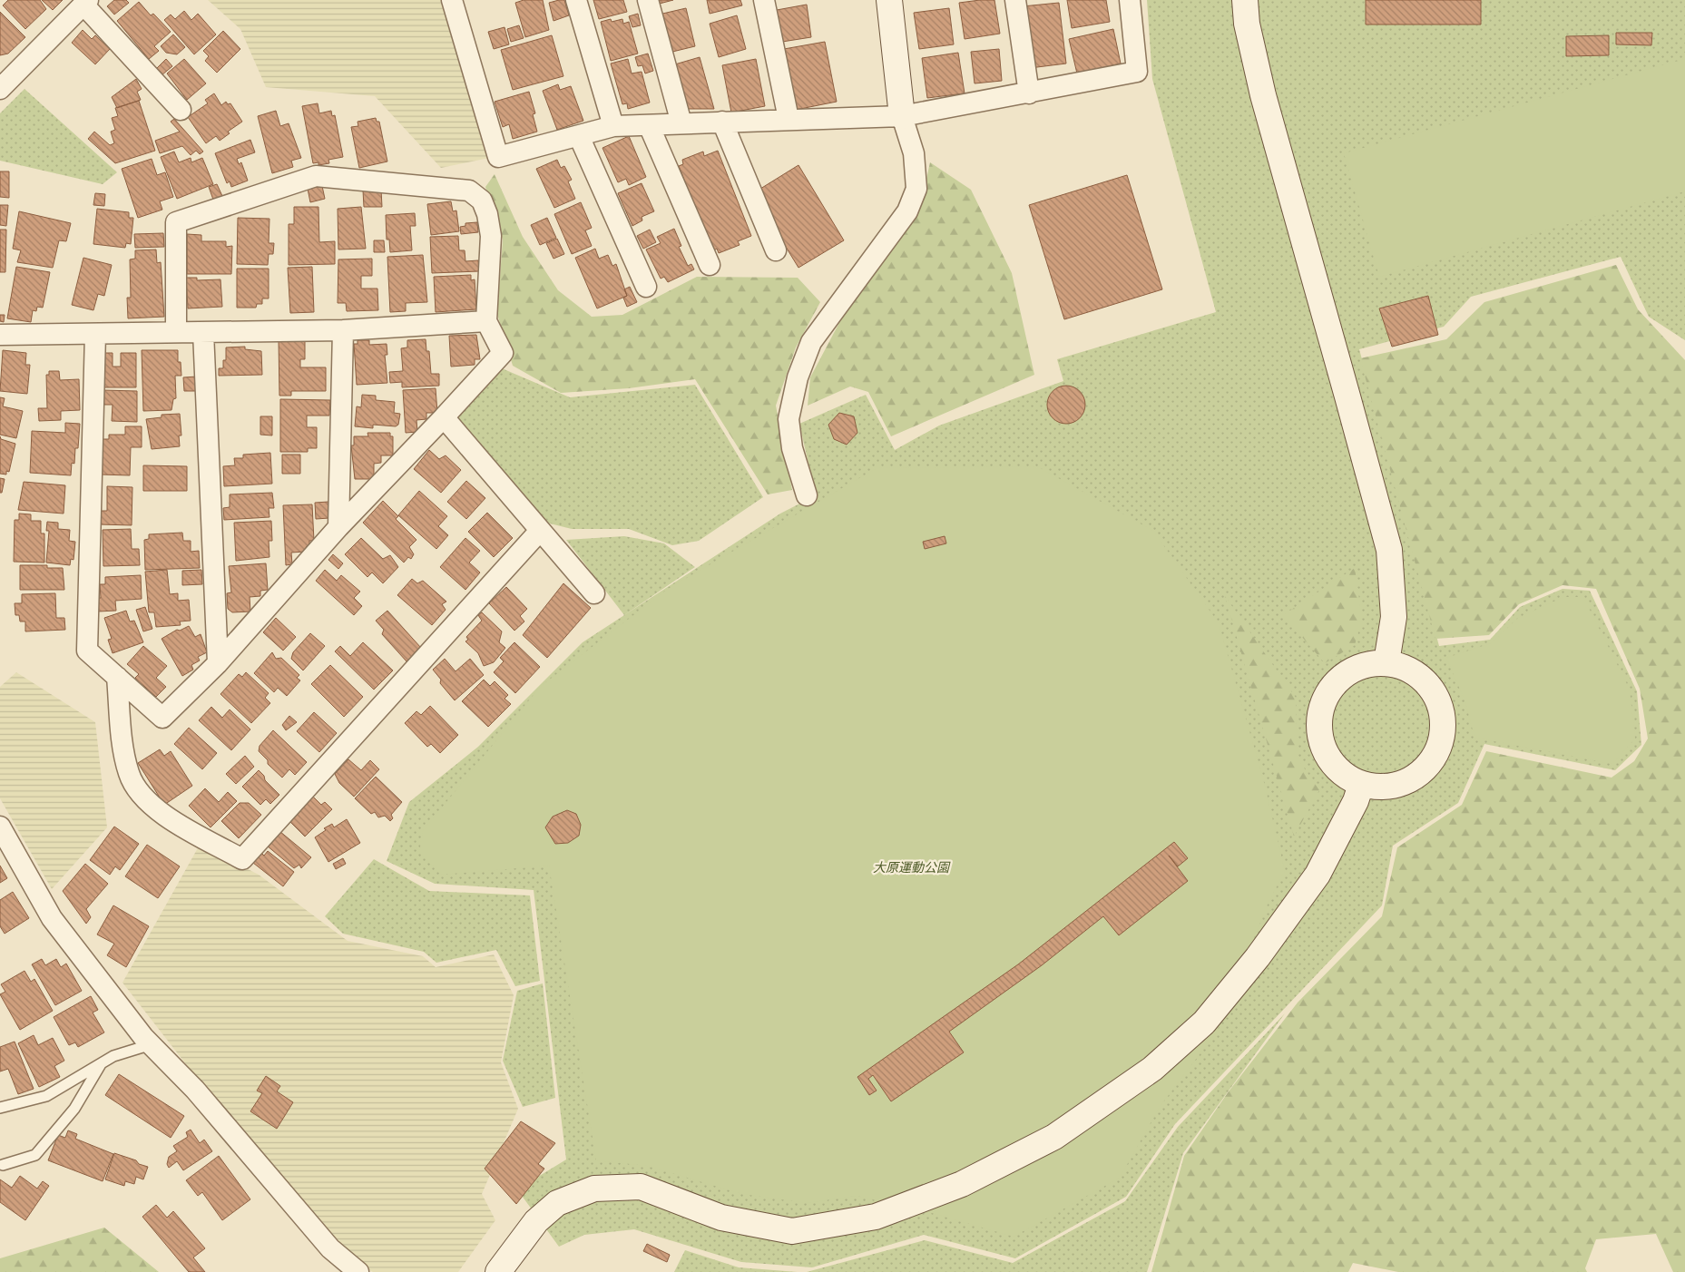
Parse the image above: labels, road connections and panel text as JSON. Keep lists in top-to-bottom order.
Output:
{
  "parks": ["大原運動公園"]
}
